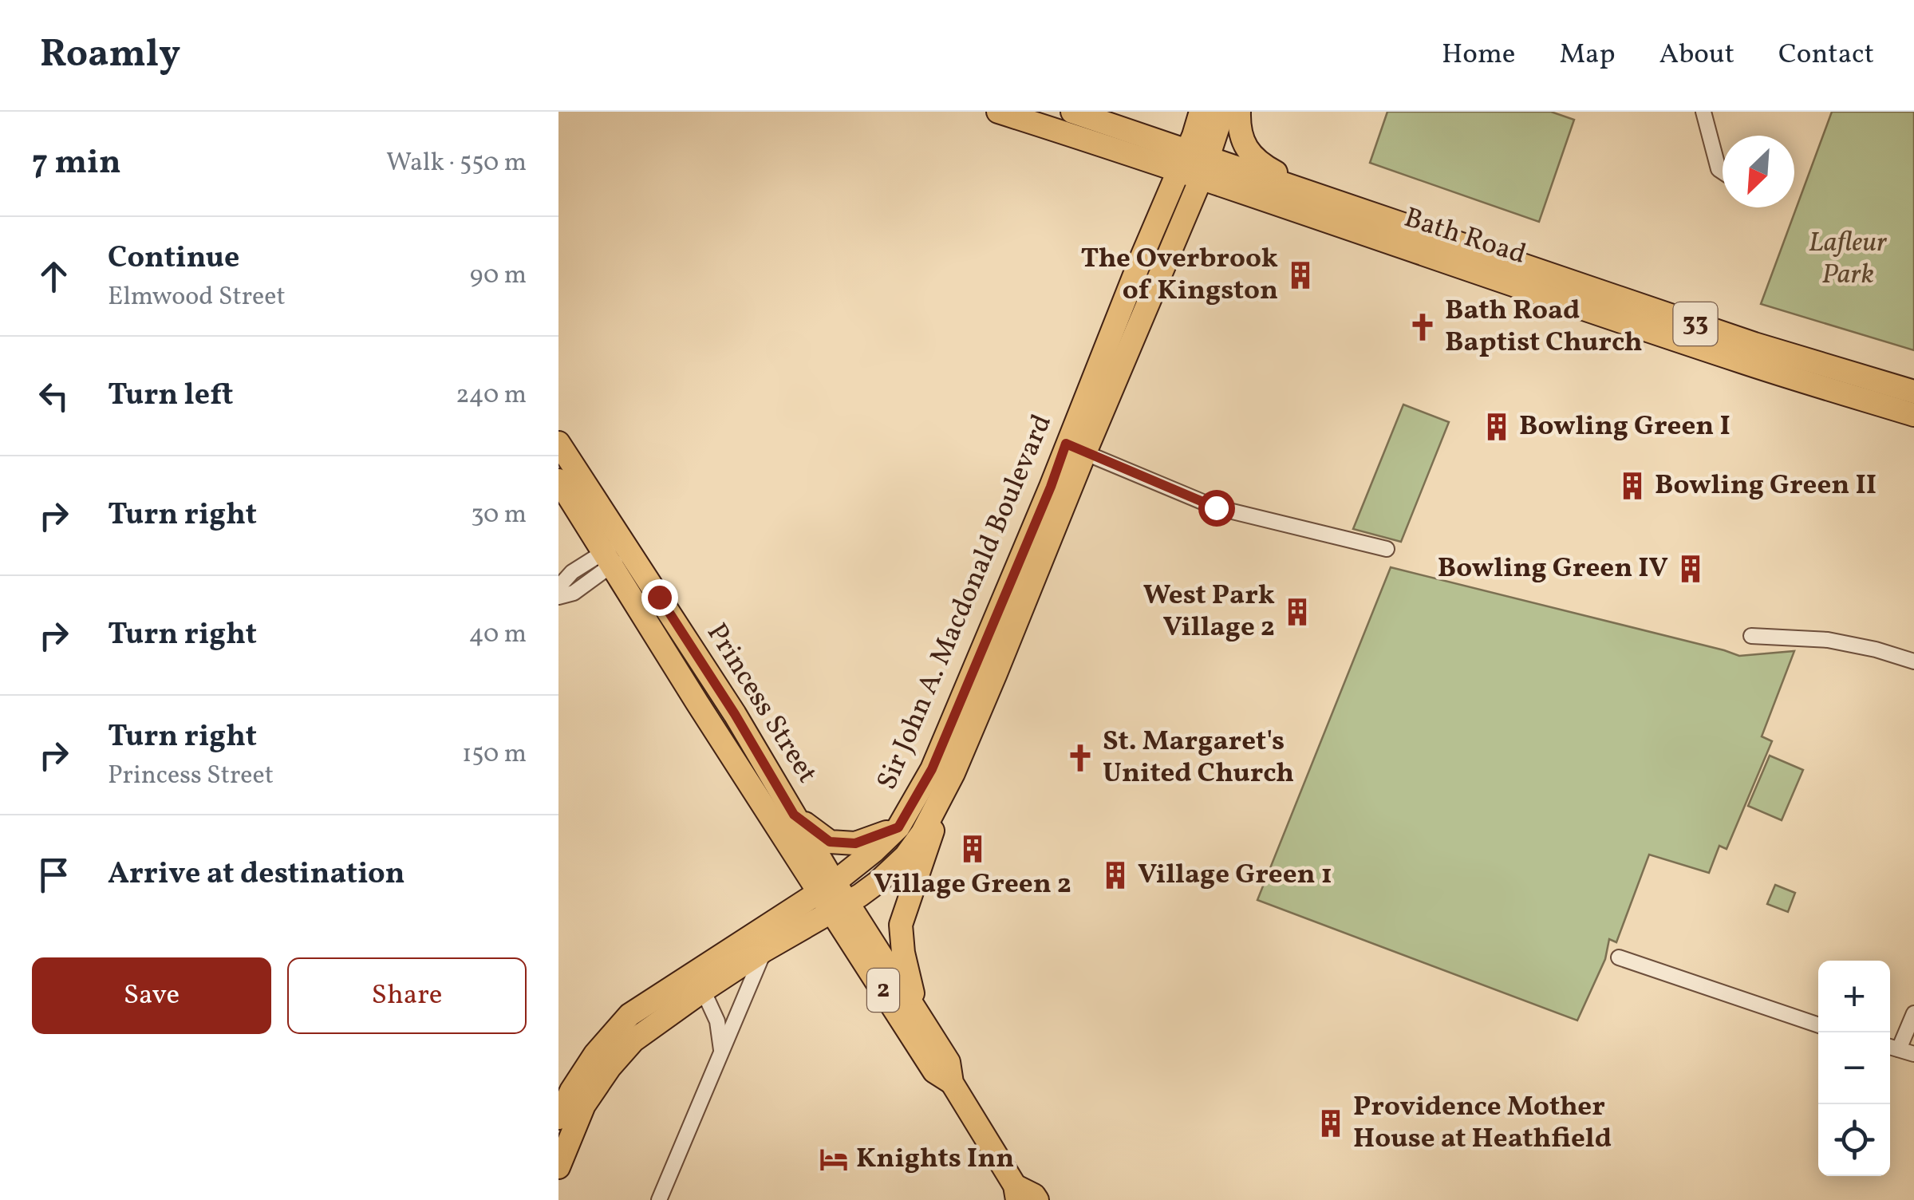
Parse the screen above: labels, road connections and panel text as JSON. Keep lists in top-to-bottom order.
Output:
{
  "streets": {
    "main road": [
      "Bath Road",
      "33",
      "Sir John A. Macdonald Boulevard",
      "Princess Street",
      "2"
    ]
  },
  "crossings": [
    ["Bath Road", "Sir John A. Macdonald Boulevard"],
    ["Sir John A. Macdonald Boulevard", "Princess Street"]
  ],
  "parks": ["Lafleur Park"],
  "places": {
    "building": [
      "The Overbrook of Kingston",
      "Bowling Green I",
      "Bowling Green II",
      "Bowling Green IV",
      "West Park Village 2",
      "Village Green 2",
      "Village Green 1",
      "Providence Mother House at Heathfield"
    ],
    "church": ["Bath Road Baptist Church", "St. Margaret's United Church"],
    "hotel": ["Knights Inn"]
  },
  "north": "bottom left",
  "page": {
    "header": "Roamly",
    "nav": [
      "Home",
      "Map",
      "About",
      "Contact"
    ],
    "heading": ["7 min", "Walk · 550 m"],
    "list": [
      ["Continue", "Elmwood Street", "90 m"],
      ["Turn left", "240 m"],
      ["Turn right", "30 m"],
      ["Turn right", "40 m"],
      ["Turn right", "Princess Street", "150 m"],
      "Arrive at destination"
    ],
    "buttons": ["Save", "Share"],
    "map_buttons": ["+", "−"]
  }
}
